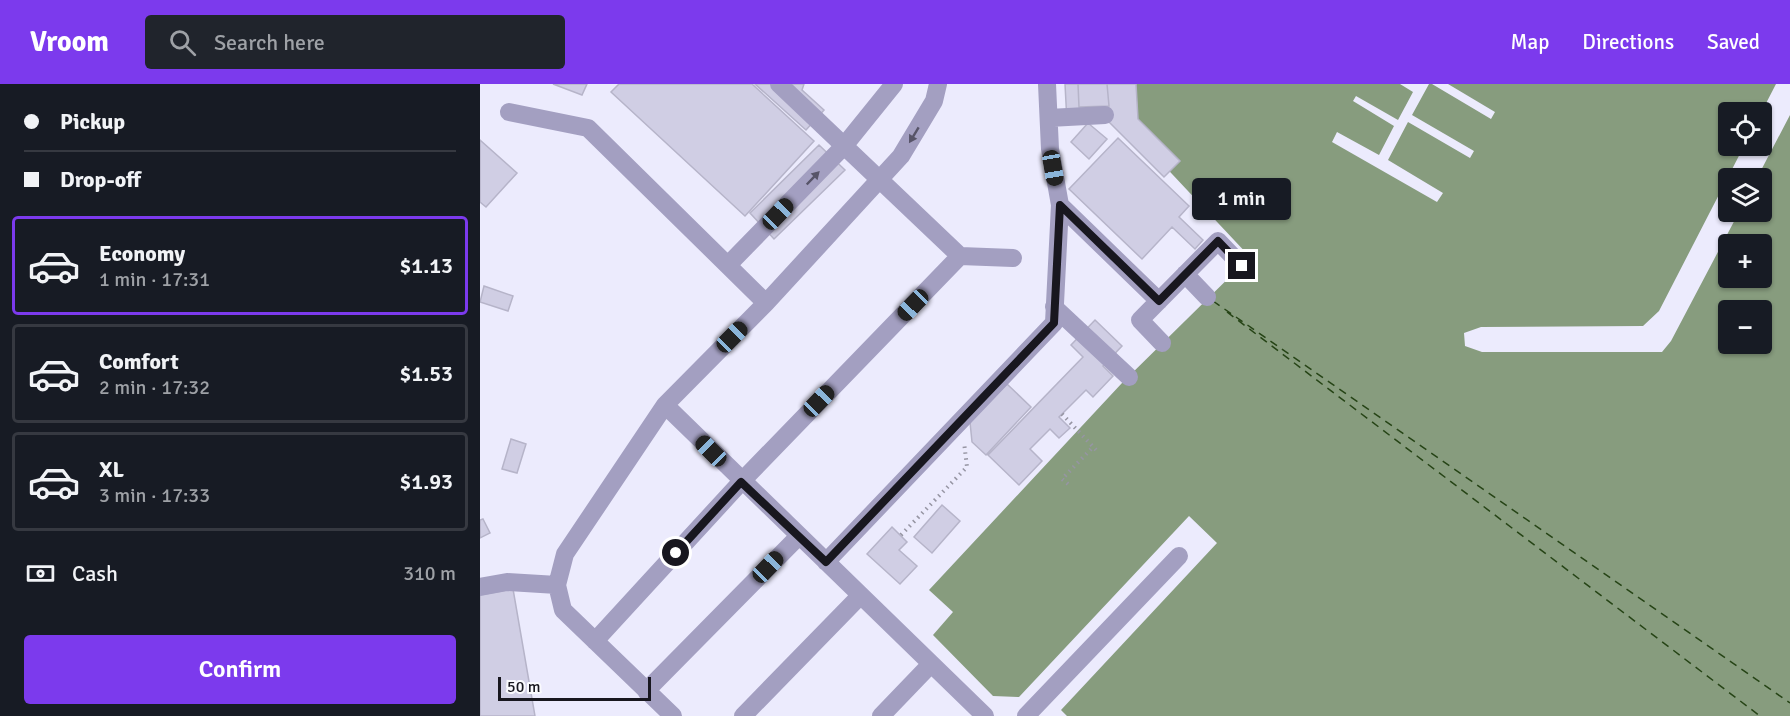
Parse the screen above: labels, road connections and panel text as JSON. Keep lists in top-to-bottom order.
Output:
{
  "scale_bar": "50 m",
  "page": {
    "header": "Vroom",
    "search": "Search here",
    "nav": ["Map", "Directions", "Saved"],
    "banner": ["Pickup", "Drop-off"],
    "map_buttons": ["+", "−"],
    "bubble": "1 min",
    "list": [
      {
        "name": "Economy",
        "note": "1 min · 17:31",
        "value": "$1.13"
      },
      {
        "name": "Comfort",
        "note": "2 min · 17:32",
        "value": "$1.53"
      },
      {
        "name": "XL",
        "note": "3 min · 17:33",
        "value": "$1.93"
      }
    ],
    "pay": ["Cash", "310 m"],
    "buttons": "Confirm",
    "scale": "50 m"
  }
}
